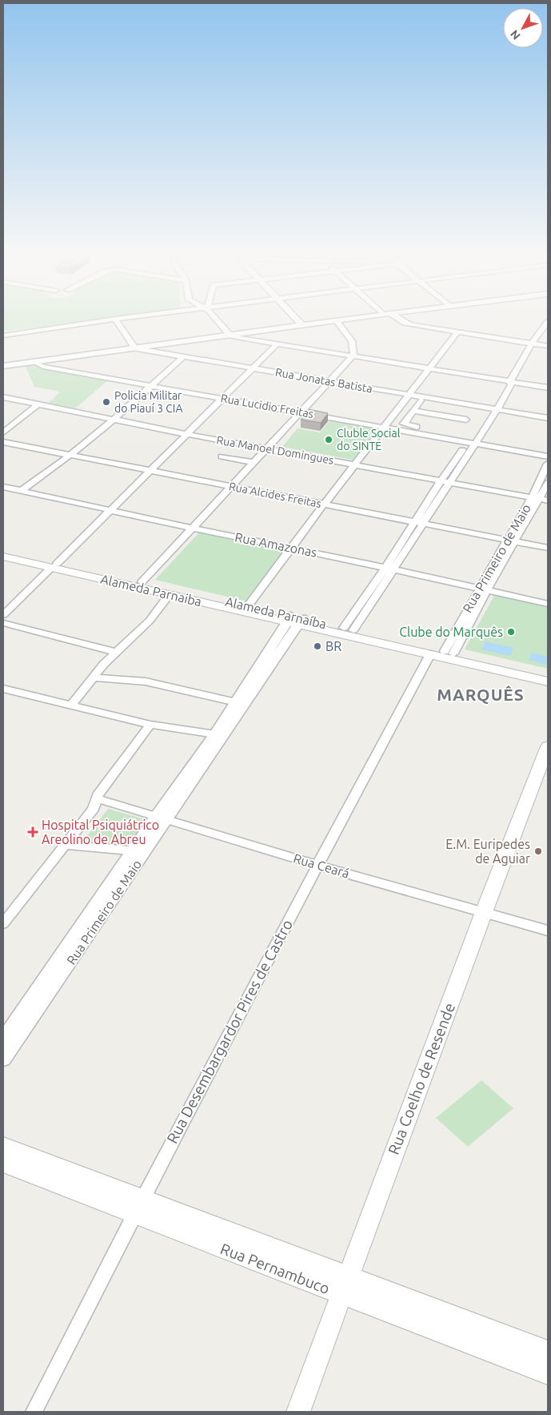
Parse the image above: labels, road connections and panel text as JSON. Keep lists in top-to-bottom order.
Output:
{
  "streets": {
    "main road": [
      "Alameda Parnaiba",
      "Alameda Parnaíba",
      "Rua Coelho de Resende",
      "Rua Pernambuco"
    ],
    "street": [
      "Rua Jonatas Batista",
      "Rua Lucidio Freitas",
      "Rua Manoel Domingues",
      "Rua Alcides Freitas",
      "Rua Amazonas",
      "Rua Primeiro de Maio",
      "Rua Ceará",
      "Rua Desembargardor Pires de Castro"
    ]
  },
  "crossings": [
    ["Rua Manoel Domingues", "Rua Primeiro de Maio"],
    ["Rua Alcides Freitas", "Rua Primeiro de Maio"],
    ["Rua Amazonas", "Rua Primeiro de Maio"],
    ["Rua Primeiro de Maio", "Alameda Parnaiba"],
    ["Rua Primeiro de Maio", "Alameda Parnaíba"],
    ["Rua Primeiro de Maio", "Rua Ceará"],
    ["Alameda Parnaiba", "Alameda Parnaíba"],
    ["Alameda Parnaíba", "Rua Desembargardor Pires de Castro"],
    ["Rua Ceará", "Rua Desembargardor Pires de Castro"],
    ["Rua Ceará", "Rua Coelho de Resende"],
    ["Rua Desembargardor Pires de Castro", "Rua Pernambuco"],
    ["Rua Coelho de Resende", "Rua Pernambuco"]
  ],
  "districts": ["MARQUÊS"],
  "places": {
    "other": [
      "Policia Militar do Piauí 3 CIA",
      "Cluble Social do SINTE",
      "Clube do Marquês",
      "BR",
      "E.M. Euripedes de Aguiar"
    ],
    "health": ["Hospital Psiquiátrico Areolino de Abreu"]
  },
  "north": "bottom left"
}
